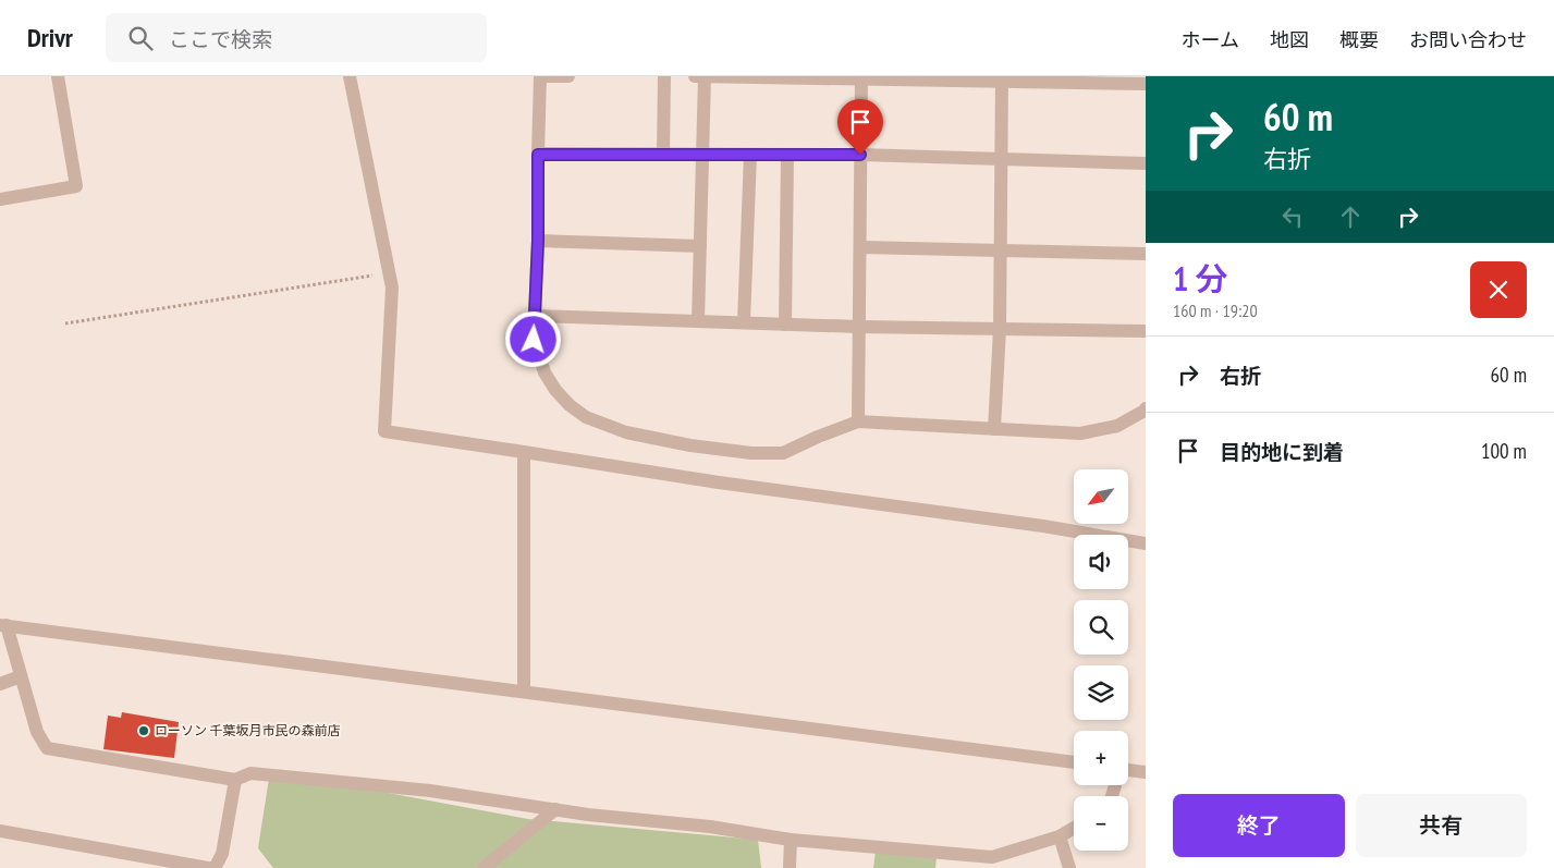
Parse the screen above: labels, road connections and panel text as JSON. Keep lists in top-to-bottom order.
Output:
{
  "places": ["ローソン 千葉坂月市民の森前店"],
  "north": "bottom left",
  "page": {
    "header": "Drivr",
    "search": "ここで検索",
    "nav": [
      "ホーム",
      "地図",
      "概要",
      "お問い合わせ"
    ],
    "turn": ["60 m", "右折"],
    "heading": ["1 分", "160 m · 19:20"],
    "list": [
      {
        "name": "右折",
        "value": "60 m"
      },
      {
        "name": "目的地に到着",
        "value": "100 m"
      }
    ],
    "map_buttons": ["+", "−"],
    "buttons": ["終了", "共有"]
  }
}
